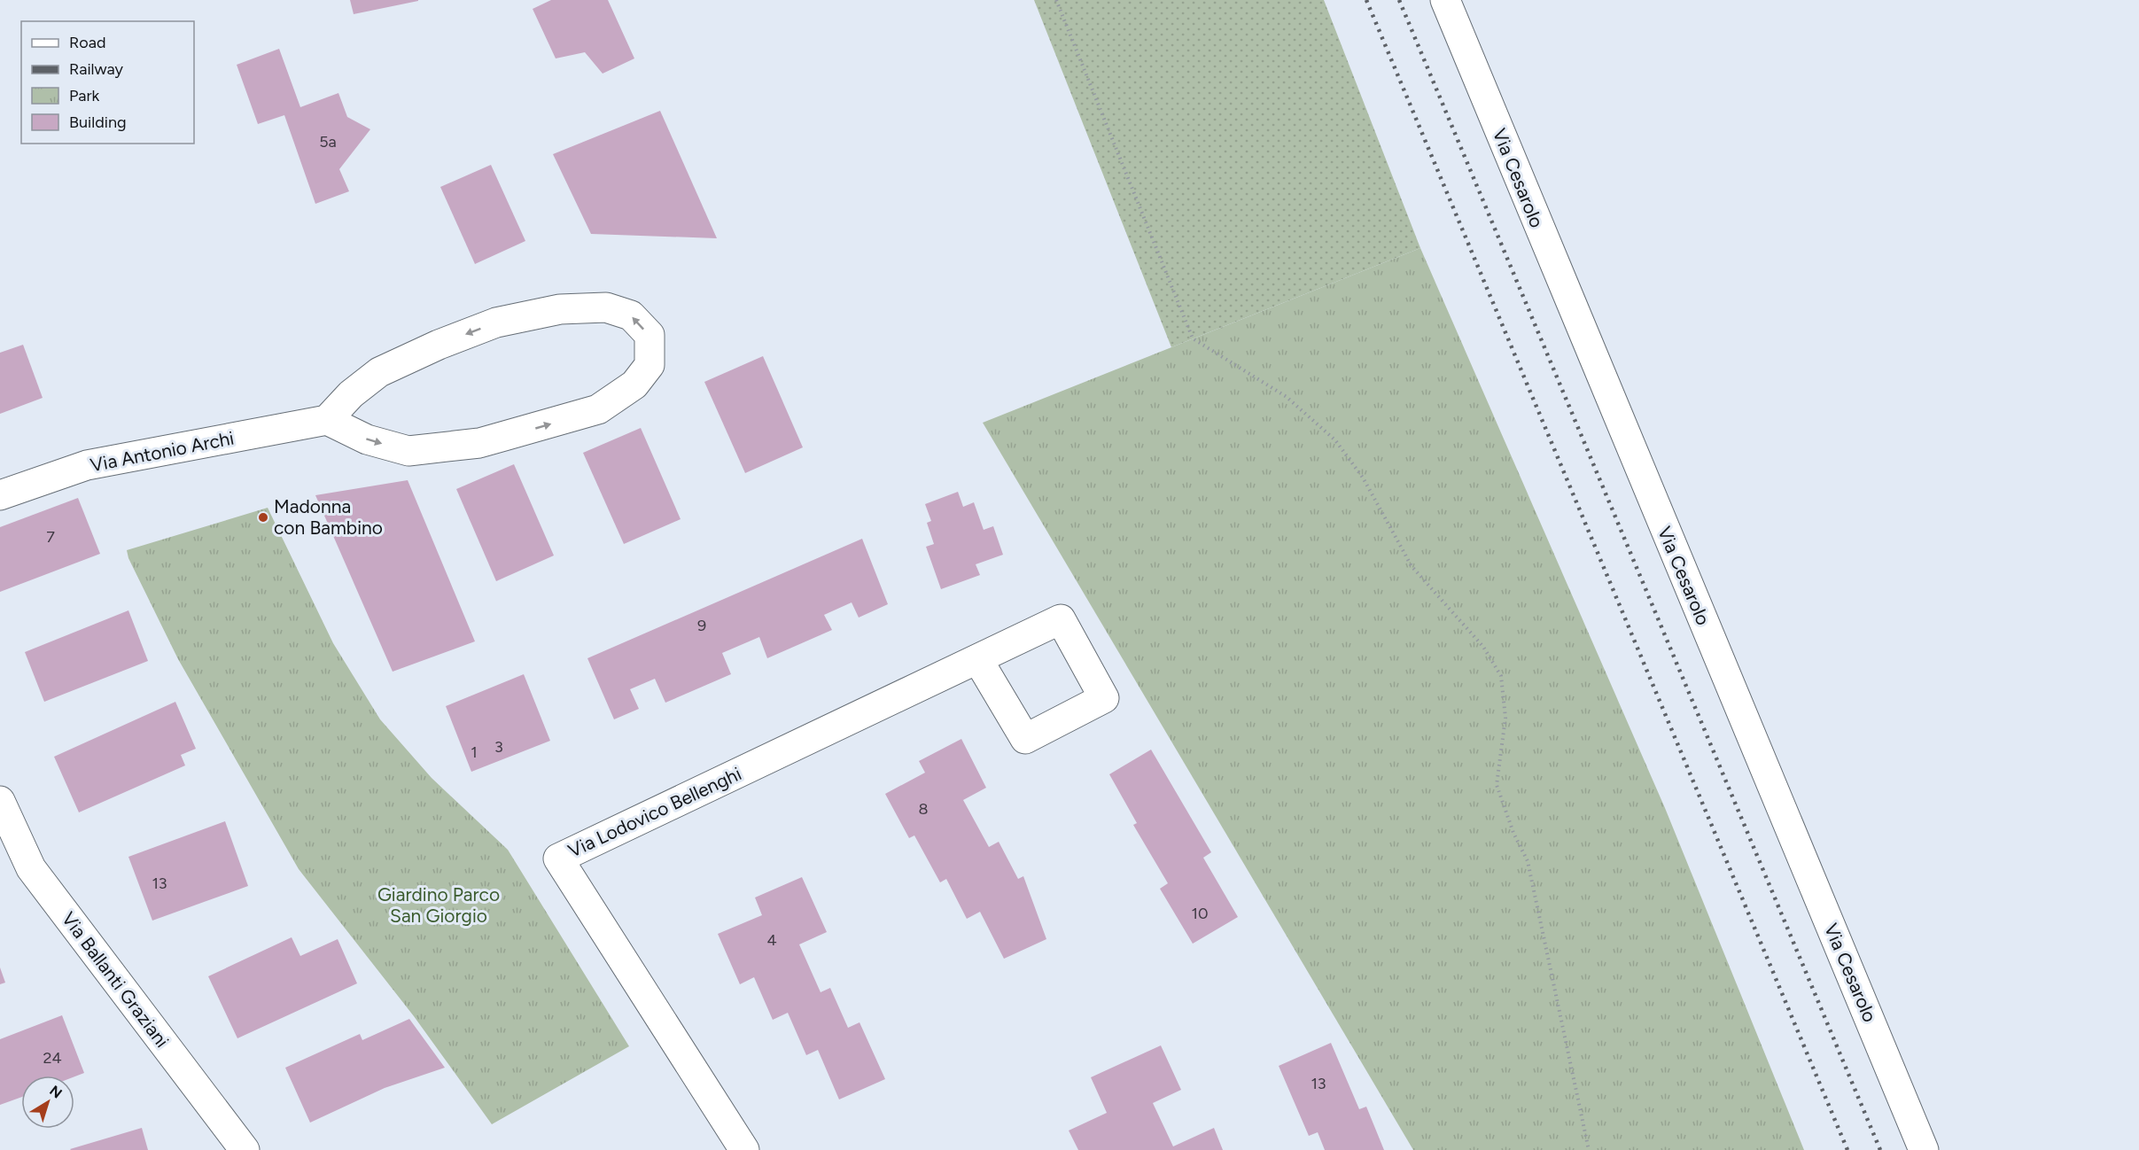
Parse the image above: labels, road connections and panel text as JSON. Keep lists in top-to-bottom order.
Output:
{
  "streets": {
    "street": [
      "Via Cesarolo",
      "Via Antonio Archi",
      "Via Lodovico Bellenghi",
      "Via Ballanti Graziani"
    ]
  },
  "parks": ["Giardino Parco San Giorgio"],
  "places": ["Madonna con Bambino"],
  "house_numbers": [
    "5a",
    "7",
    "9",
    "3",
    "1",
    "8",
    "13",
    "10",
    "4",
    "24",
    "13"
  ],
  "legend": [
    "Road",
    "Railway",
    "Park",
    "Building"
  ],
  "north": "top right"
}
